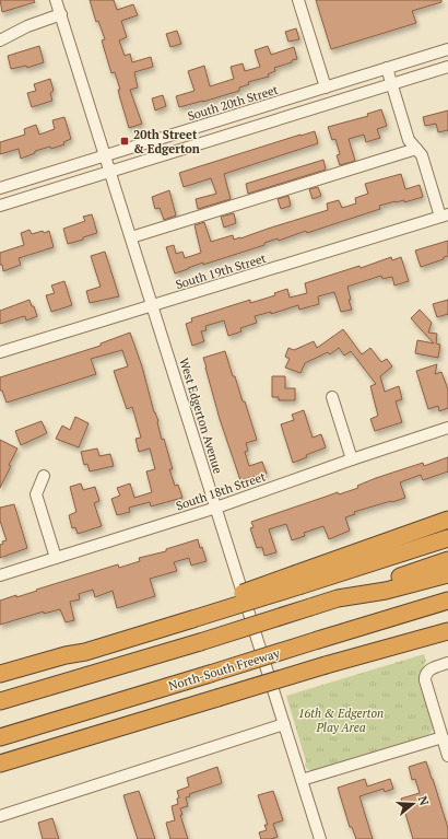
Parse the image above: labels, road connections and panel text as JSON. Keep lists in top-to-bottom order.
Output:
{
  "streets": {
    "highway": ["North-South Freeway"],
    "street": [
      "South 20th Street",
      "South 19th Street",
      "West Edgerton Avenue",
      "South 18th Street"
    ]
  },
  "crossings": [
    ["South 20th Street", "West Edgerton Avenue"],
    ["South 19th Street", "West Edgerton Avenue"],
    ["West Edgerton Avenue", "South 18th Street"]
  ],
  "parks": ["16th & Edgerton Play Area"],
  "places": {
    "transit": ["20th Street & Edgerton"]
  },
  "north": "right"
}
